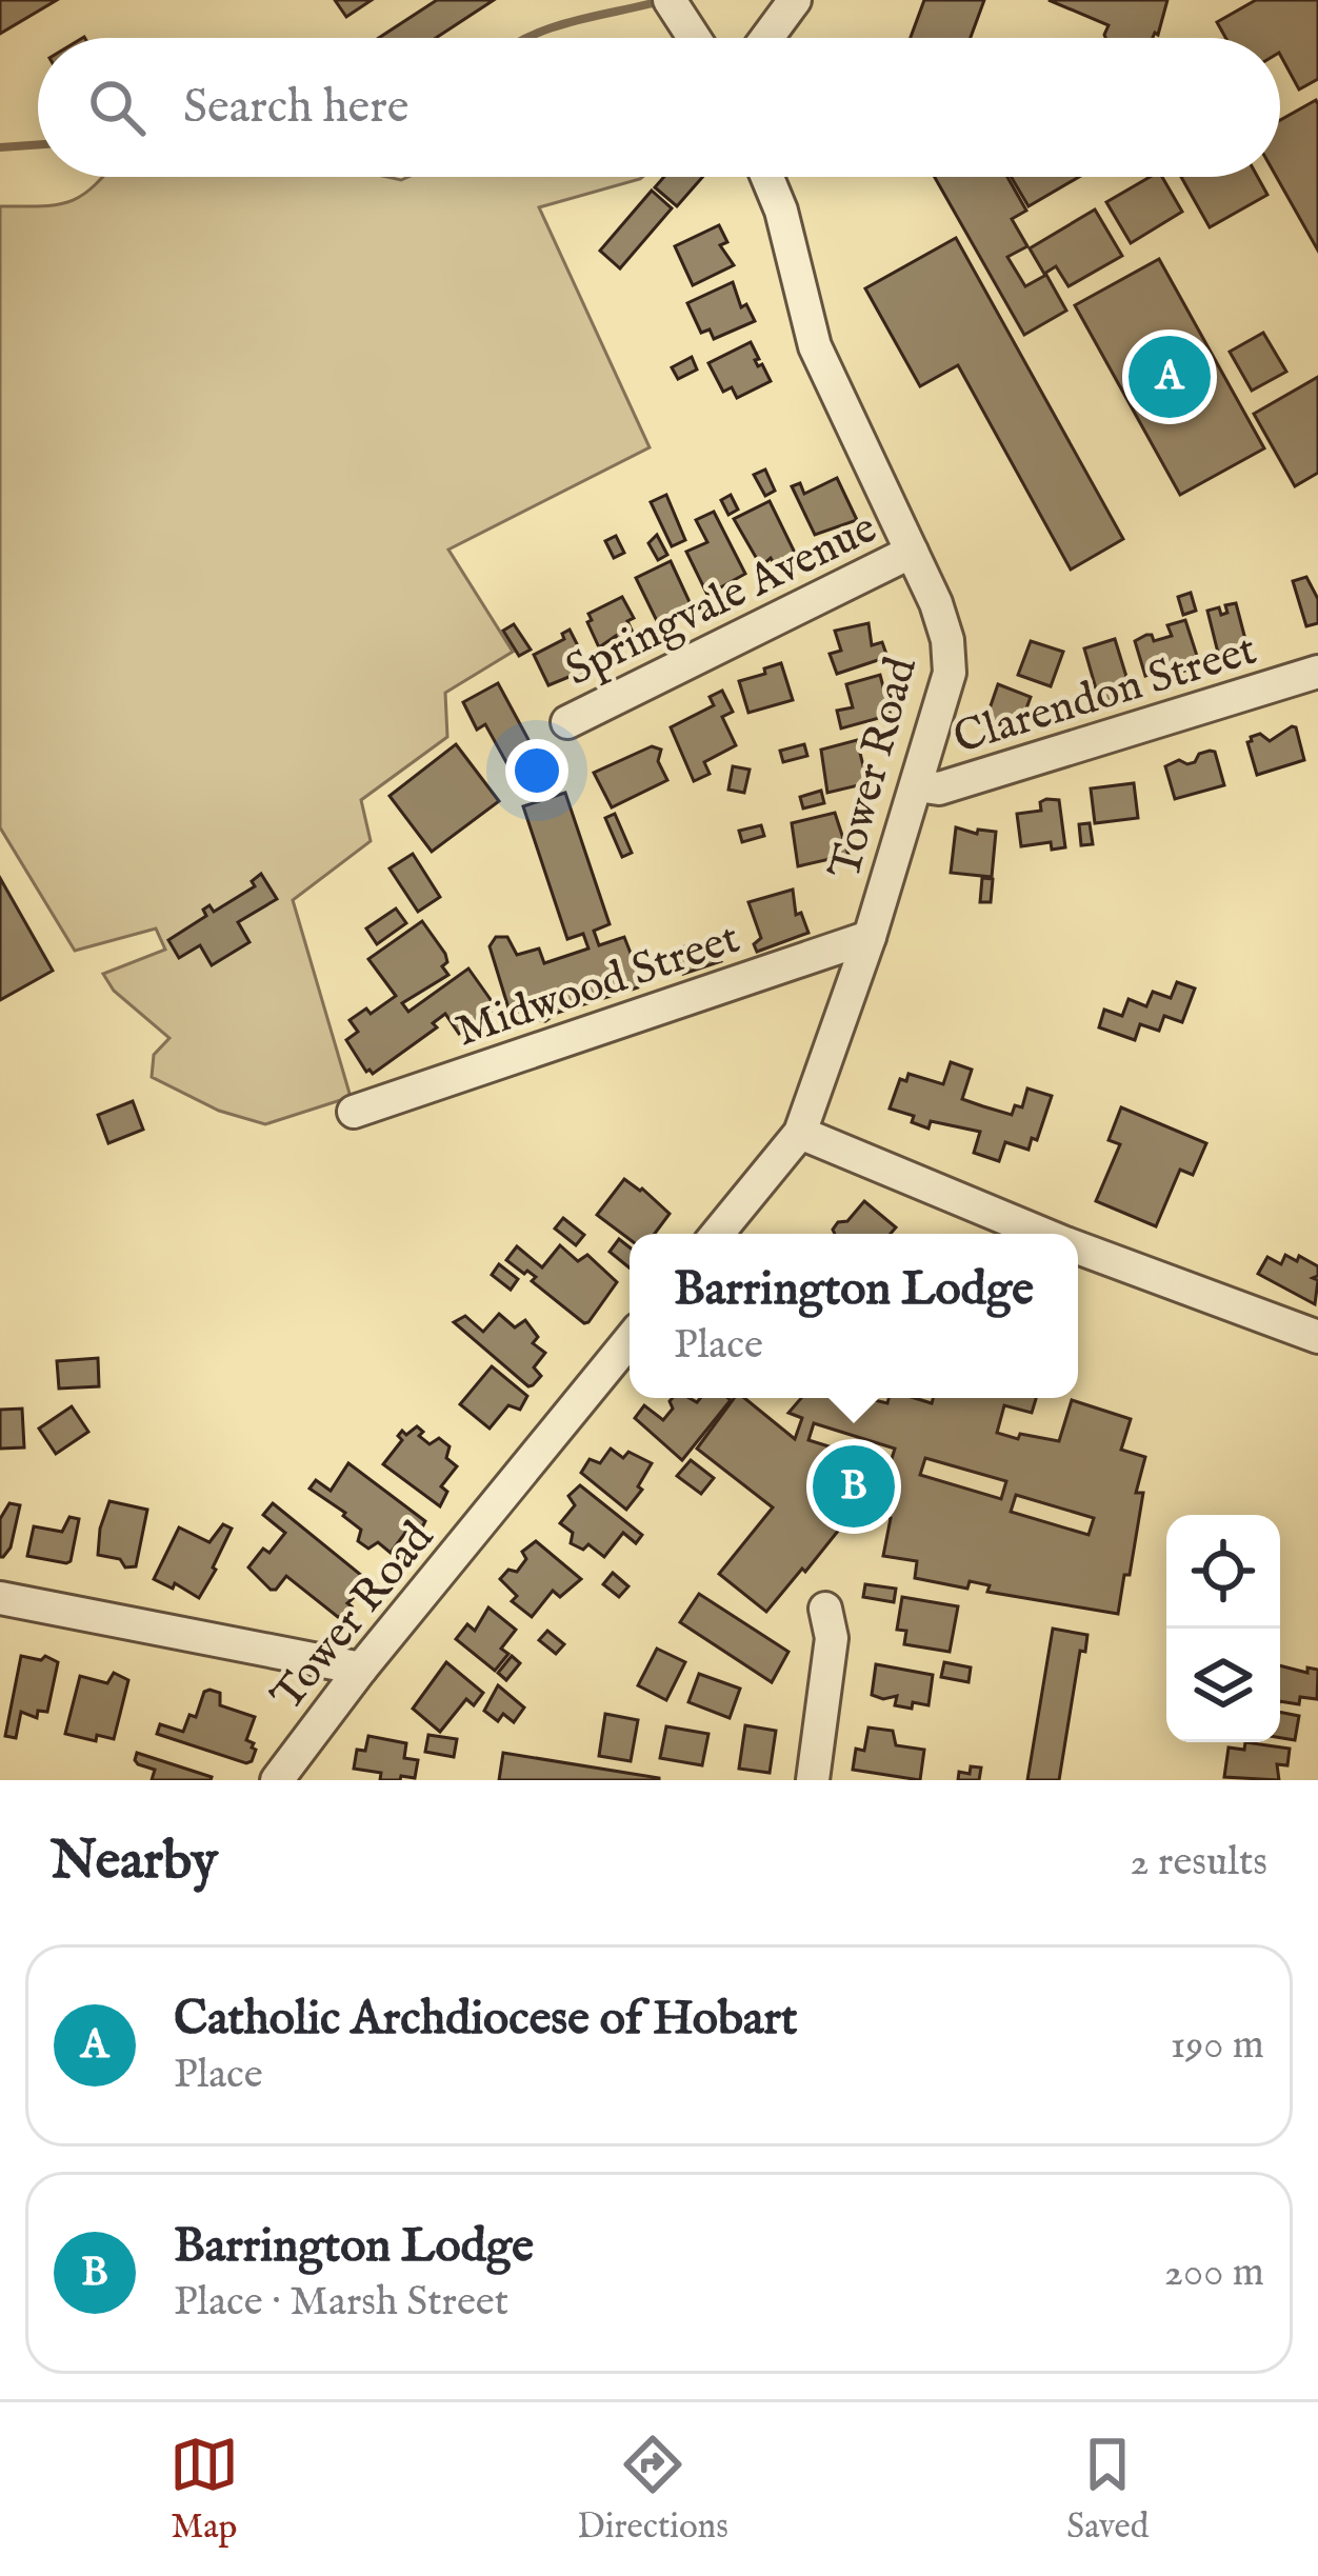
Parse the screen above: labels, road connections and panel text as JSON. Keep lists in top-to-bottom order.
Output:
{
  "streets": {
    "street": [
      "Springvale Avenue",
      "Clarendon Street",
      "Tower Road",
      "Midwood Street"
    ]
  },
  "crossings": [
    ["Springvale Avenue", "Tower Road"],
    ["Clarendon Street", "Tower Road"],
    ["Tower Road", "Midwood Street"]
  ],
  "page": {
    "search": "Search here",
    "pins": ["A", "B"],
    "popup": ["Barrington Lodge", "Place"],
    "heading": ["Nearby", "2 results"],
    "list": [
      {
        "mark": "A",
        "name": "Catholic Archdiocese of Hobart",
        "note": "Place",
        "value": "190 m"
      },
      {
        "mark": "B",
        "name": "Barrington Lodge",
        "note": "Place · Marsh Street",
        "value": "200 m"
      }
    ],
    "nav": ["Map", "Directions", "Saved"]
  }
}
